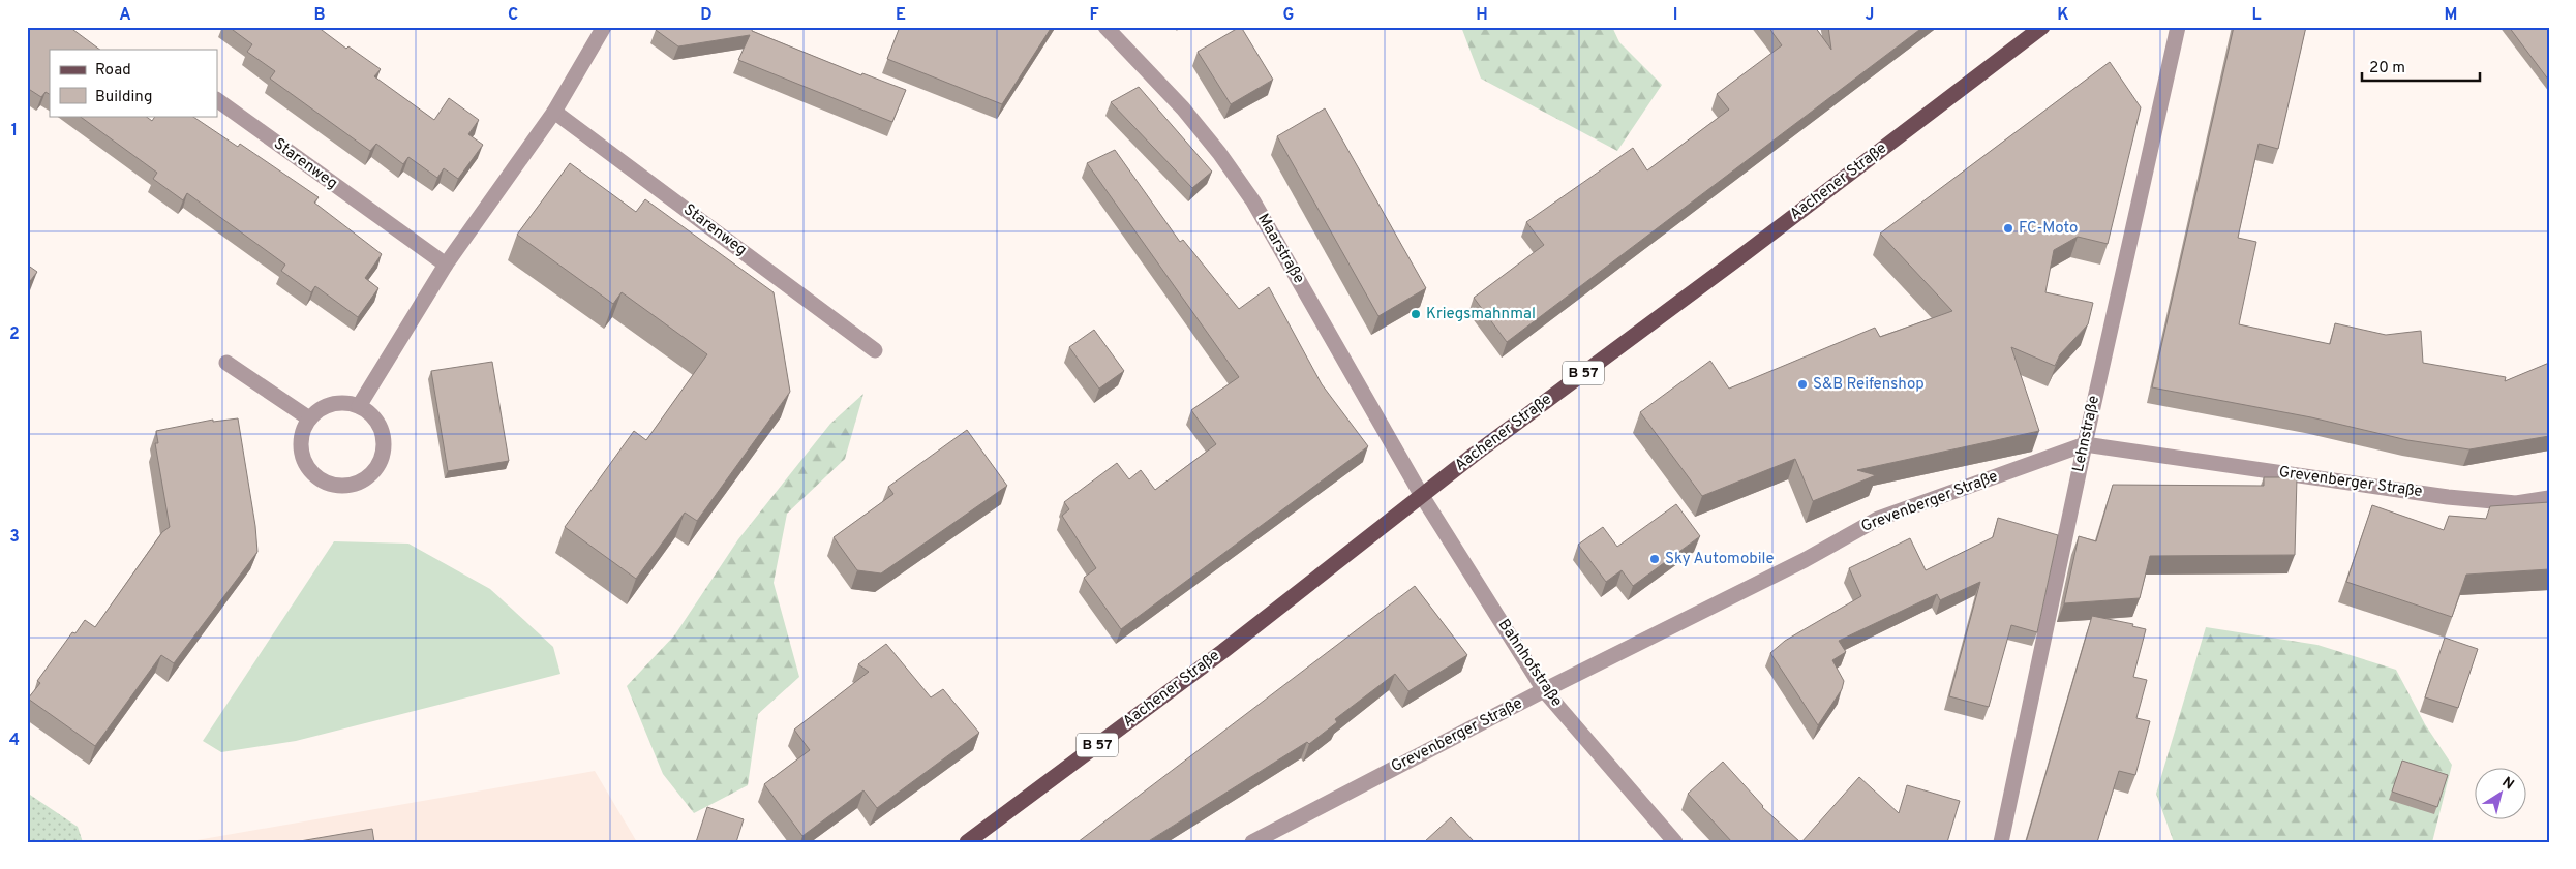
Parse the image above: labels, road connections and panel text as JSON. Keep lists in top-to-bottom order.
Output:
{
  "streets": {
    "main road": ["Aachener Straße", "B 57"],
    "street": [
      "Starenweg",
      "Maarstraße",
      "Lehnstraße",
      "Grevenberger Straße",
      "Bahnhofstraße"
    ]
  },
  "crossings": [
    ["Aachener Straße", "Maarstraße"],
    ["Aachener Straße", "Bahnhofstraße"],
    ["Maarstraße", "Bahnhofstraße"],
    ["Lehnstraße", "Grevenberger Straße"],
    ["Grevenberger Straße", "Bahnhofstraße"]
  ],
  "places": [
    "FC-Moto",
    "Kriegsmahnmal",
    "S&B Reifenshop",
    "Sky Automobile"
  ],
  "legend": ["Road", "Building"],
  "scale_bar": "20 m",
  "north": "top right",
  "grid": {
    "columns": [
      "A",
      "B",
      "C",
      "D",
      "E",
      "F",
      "G",
      "H",
      "I",
      "J",
      "K",
      "L",
      "M"
    ],
    "rows": [
      "1",
      "2",
      "3",
      "4"
    ]
  }
}
